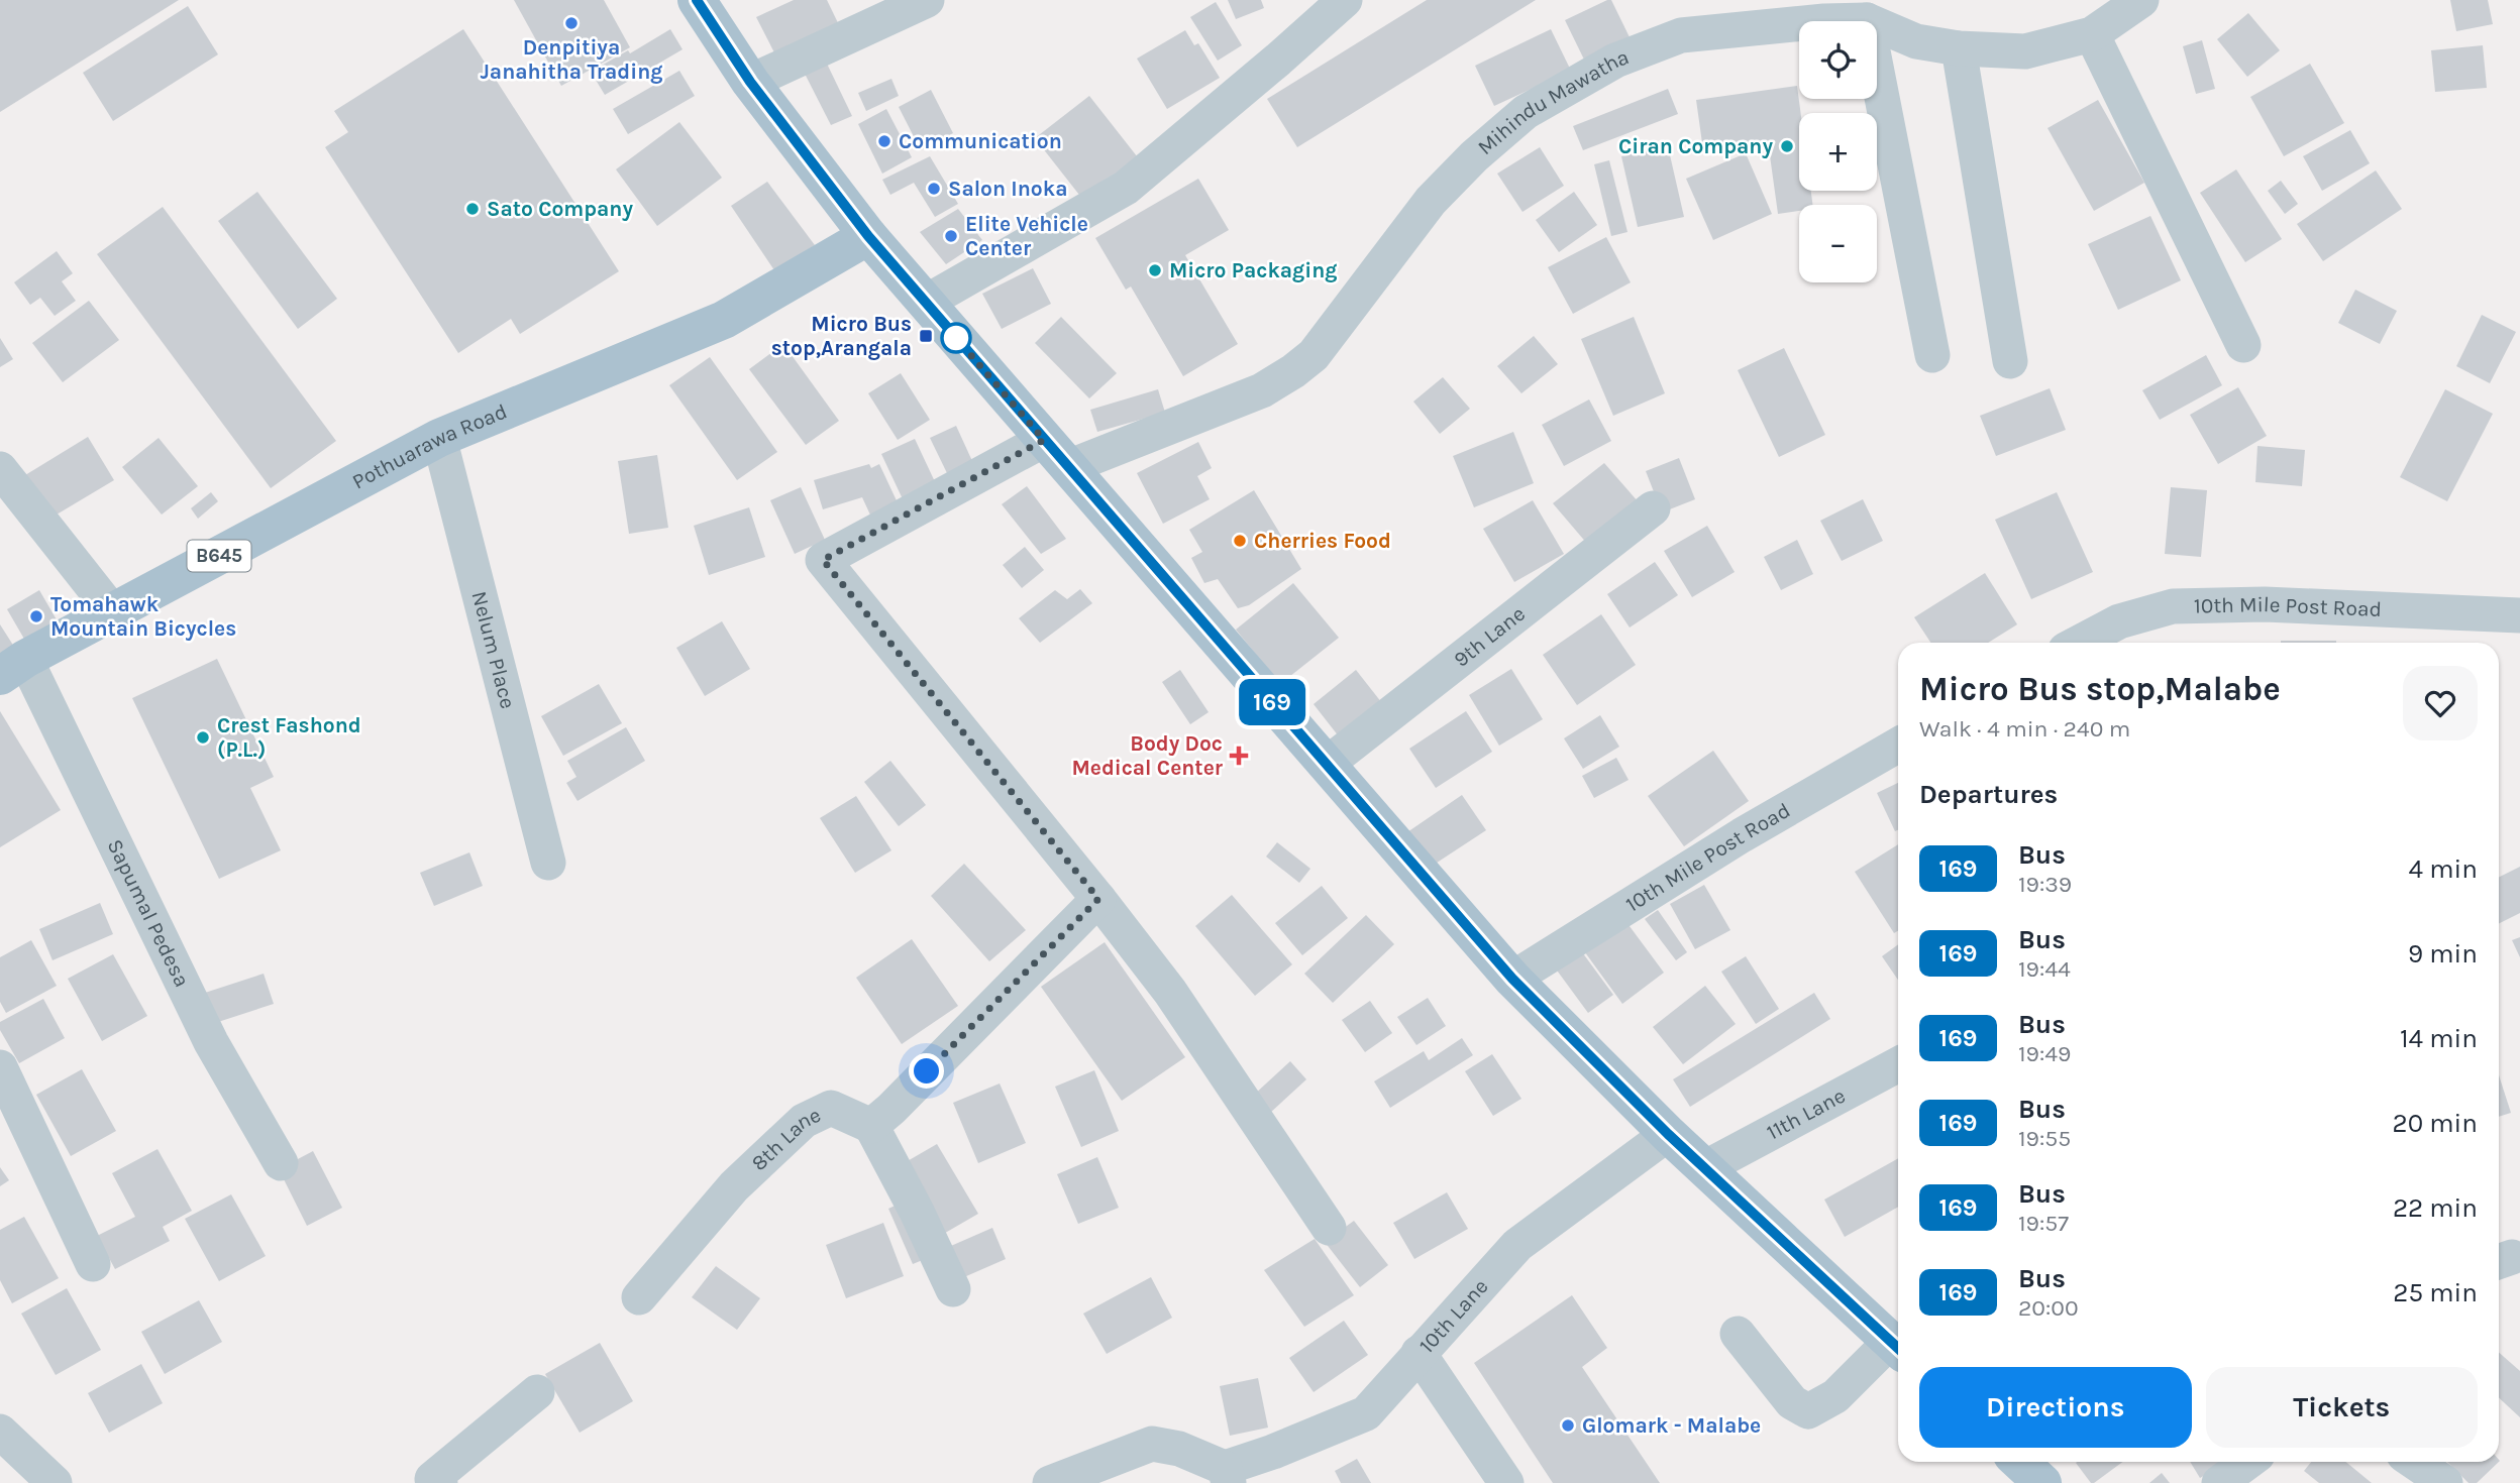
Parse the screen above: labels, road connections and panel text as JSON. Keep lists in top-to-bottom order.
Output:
{
  "streets": {
    "main road": ["Pothuarawa Road", "B645"],
    "street": [
      "Mihindu Mawatha",
      "10th Mile Post Road",
      "9th Lane",
      "Nelum Place",
      "Sapumal Pedesa",
      "11th Lane",
      "8th Lane",
      "10th Lane"
    ]
  },
  "crossings": [
    ["Pothuarawa Road", "Nelum Place"],
    ["Pothuarawa Road", "Sapumal Pedesa"]
  ],
  "places": {
    "other": [
      "Denpitiya Janahitha Trading",
      "Communication",
      "Ciran Company",
      "Salon Inoka",
      "Sato Company",
      "Elite Vehicle Center",
      "Micro Packaging",
      "Cherries Food",
      "Tomahawk Mountain Bicycles",
      "Crest Fashond (P.L.)",
      "Glomark - Malabe"
    ],
    "transit": ["Micro Bus stop,Arangala"],
    "health": ["Body Doc Medical Center"]
  },
  "lines": ["bus line 169"],
  "page": {
    "on_map": "169",
    "map_buttons": ["+", "−"],
    "heading": [
      ["Micro Bus stop,Malabe", "Walk · 4 min · 240 m"],
      "Departures"
    ],
    "list": [
      {
        "mark": "169",
        "name": "Bus",
        "note": "19:39",
        "value": "4 min"
      },
      {
        "mark": "169",
        "name": "Bus",
        "note": "19:44",
        "value": "9 min"
      },
      {
        "mark": "169",
        "name": "Bus",
        "note": "19:49",
        "value": "14 min"
      },
      {
        "mark": "169",
        "name": "Bus",
        "note": "19:55",
        "value": "20 min"
      },
      {
        "mark": "169",
        "name": "Bus",
        "note": "19:57",
        "value": "22 min"
      },
      {
        "mark": "169",
        "name": "Bus",
        "note": "20:00",
        "value": "25 min"
      }
    ],
    "buttons": ["Directions", "Tickets"]
  }
}
